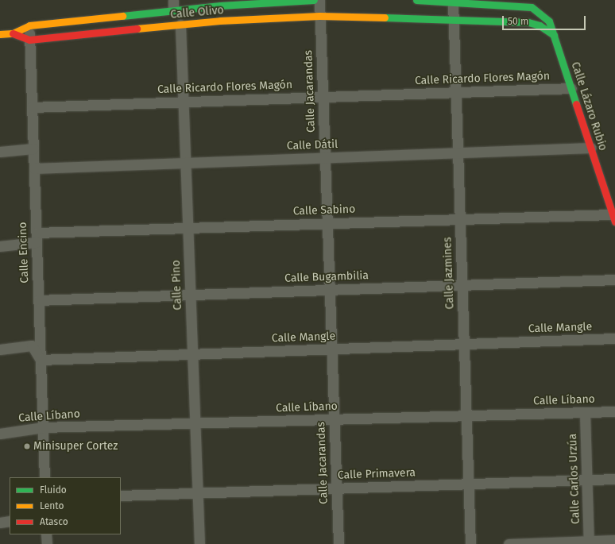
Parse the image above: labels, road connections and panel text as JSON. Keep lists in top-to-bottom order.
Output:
{
  "streets": {
    "street": [
      "Calle Olivo",
      "Calle Ricardo Flores Magón",
      "Calle Jacarandas",
      "Calle Lázaro Rubio",
      "Calle Dátil",
      "Calle Sabino",
      "Calle Encino",
      "Calle Jazmines",
      "Calle Bugambilia",
      "Calle Pino",
      "Calle Mangle",
      "Calle Líbano",
      "Calle Primavera",
      "Calle Carlos Urzúa"
    ]
  },
  "crossings": [
    ["Calle Olivo", "Calle Jacarandas"],
    ["Calle Olivo", "Calle Lázaro Rubio"],
    ["Calle Olivo", "Calle Encino"],
    ["Calle Olivo", "Calle Jazmines"],
    ["Calle Olivo", "Calle Pino"],
    ["Calle Ricardo Flores Magón", "Calle Jacarandas"],
    ["Calle Ricardo Flores Magón", "Calle Lázaro Rubio"],
    ["Calle Ricardo Flores Magón", "Calle Encino"],
    ["Calle Ricardo Flores Magón", "Calle Jazmines"],
    ["Calle Ricardo Flores Magón", "Calle Pino"],
    ["Calle Jacarandas", "Calle Dátil"],
    ["Calle Jacarandas", "Calle Sabino"],
    ["Calle Jacarandas", "Calle Bugambilia"],
    ["Calle Jacarandas", "Calle Mangle"],
    ["Calle Jacarandas", "Calle Líbano"],
    ["Calle Jacarandas", "Calle Primavera"],
    ["Calle Lázaro Rubio", "Calle Dátil"],
    ["Calle Lázaro Rubio", "Calle Sabino"],
    ["Calle Lázaro Rubio", "Calle Jazmines"],
    ["Calle Dátil", "Calle Encino"],
    ["Calle Dátil", "Calle Jazmines"],
    ["Calle Dátil", "Calle Pino"],
    ["Calle Sabino", "Calle Encino"],
    ["Calle Sabino", "Calle Jazmines"],
    ["Calle Sabino", "Calle Pino"],
    ["Calle Encino", "Calle Bugambilia"],
    ["Calle Encino", "Calle Mangle"],
    ["Calle Encino", "Calle Líbano"],
    ["Calle Jazmines", "Calle Bugambilia"],
    ["Calle Jazmines", "Calle Mangle"],
    ["Calle Jazmines", "Calle Líbano"],
    ["Calle Jazmines", "Calle Primavera"],
    ["Calle Bugambilia", "Calle Pino"],
    ["Calle Pino", "Calle Mangle"],
    ["Calle Pino", "Calle Líbano"],
    ["Calle Pino", "Calle Primavera"],
    ["Calle Líbano", "Calle Carlos Urzúa"],
    ["Calle Primavera", "Calle Carlos Urzúa"]
  ],
  "places": ["Minisuper Cortez"],
  "legend": ["Fluido", "Lento", "Atasco"],
  "scale_bar": "50 m"
}
